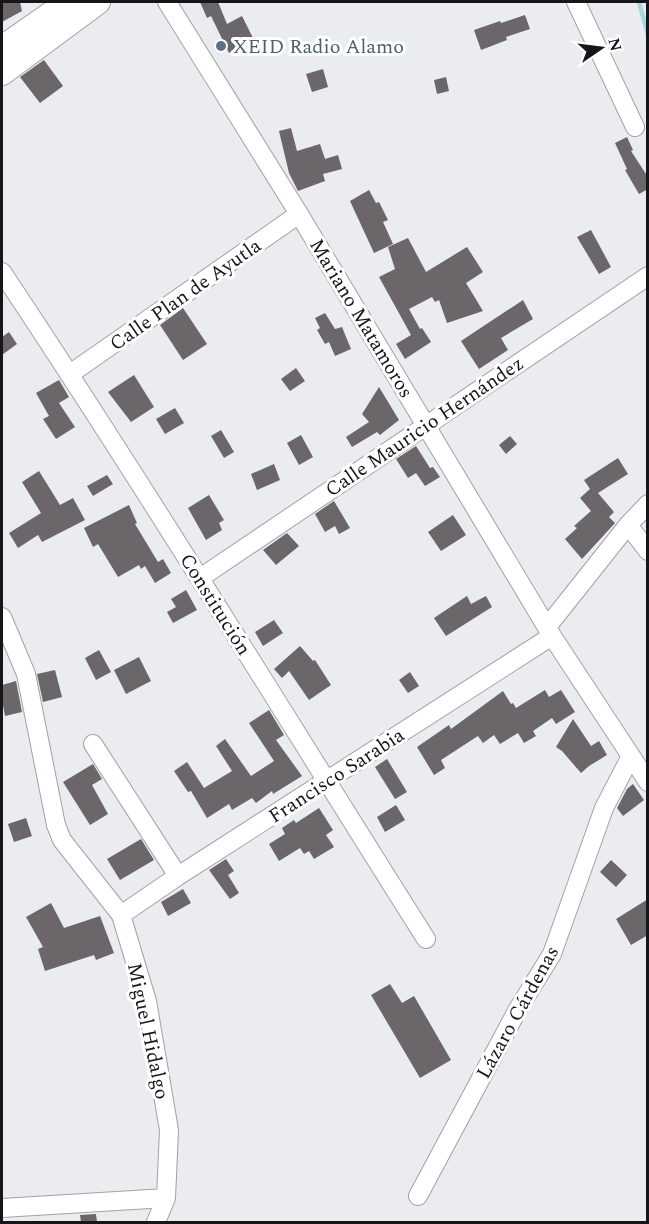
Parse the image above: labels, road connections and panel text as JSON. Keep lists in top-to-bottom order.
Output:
{
  "streets": {
    "street": [
      "Calle Plan de Ayutla",
      "Mariano Matamoros",
      "Calle Mauricio Hernández",
      "Constitución",
      "Francisco Sarabia",
      "Lázaro Cárdenas",
      "Miguel Hidalgo"
    ]
  },
  "crossings": [
    ["Calle Plan de Ayutla", "Mariano Matamoros"],
    ["Calle Plan de Ayutla", "Constitución"],
    ["Mariano Matamoros", "Calle Mauricio Hernández"],
    ["Mariano Matamoros", "Francisco Sarabia"],
    ["Mariano Matamoros", "Lázaro Cárdenas"],
    ["Calle Mauricio Hernández", "Constitución"],
    ["Constitución", "Francisco Sarabia"],
    ["Francisco Sarabia", "Miguel Hidalgo"]
  ],
  "places": ["XEID Radio Alamo"],
  "north": "right"
}
